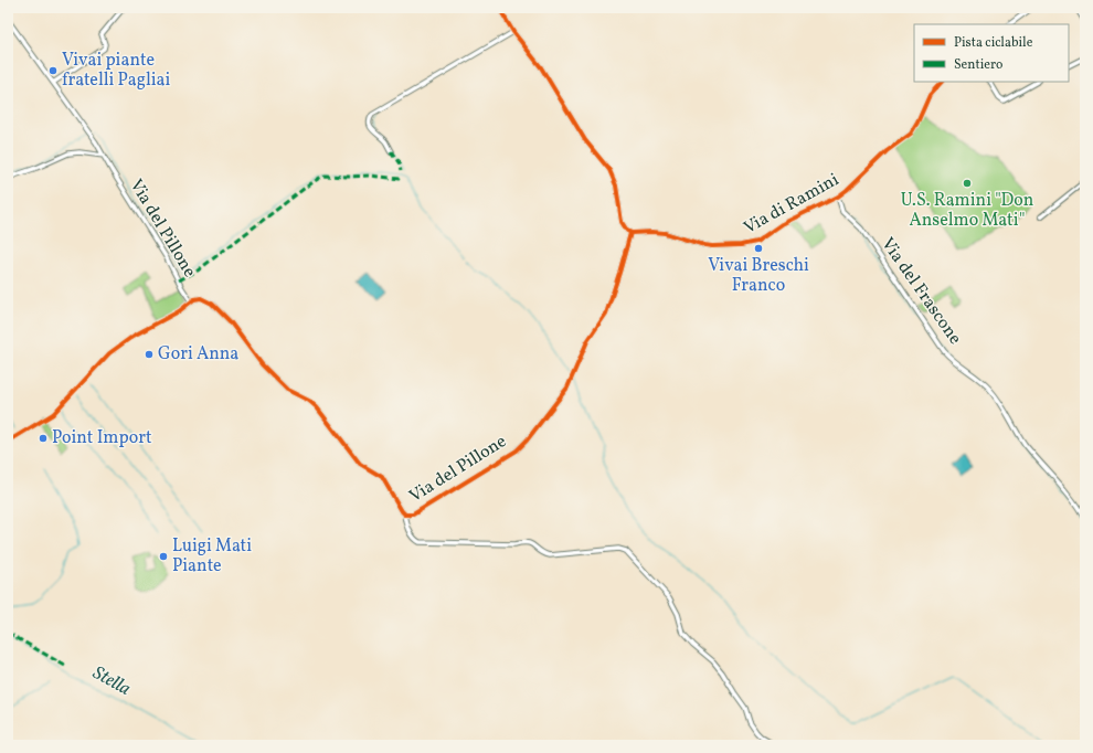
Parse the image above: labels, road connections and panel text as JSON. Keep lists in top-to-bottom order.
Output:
{
  "streets": {
    "street": ["Via di Ramini", "Via del Pillone", "Via del Frascone"]
  },
  "crossings": [
    ["Via di Ramini", "Via del Pillone"],
    ["Via di Ramini", "Via del Frascone"]
  ],
  "water": ["Stella"],
  "places": [
    "Vivai piante fratelli Pagliai",
    "U.S. Ramini \"Don Anselmo Mati\"",
    "Vivai Breschi Franco",
    "Gori Anna",
    "Point Import",
    "Luigi Mati Piante"
  ],
  "legend": ["Pista ciclabile", "Sentiero"]
}
